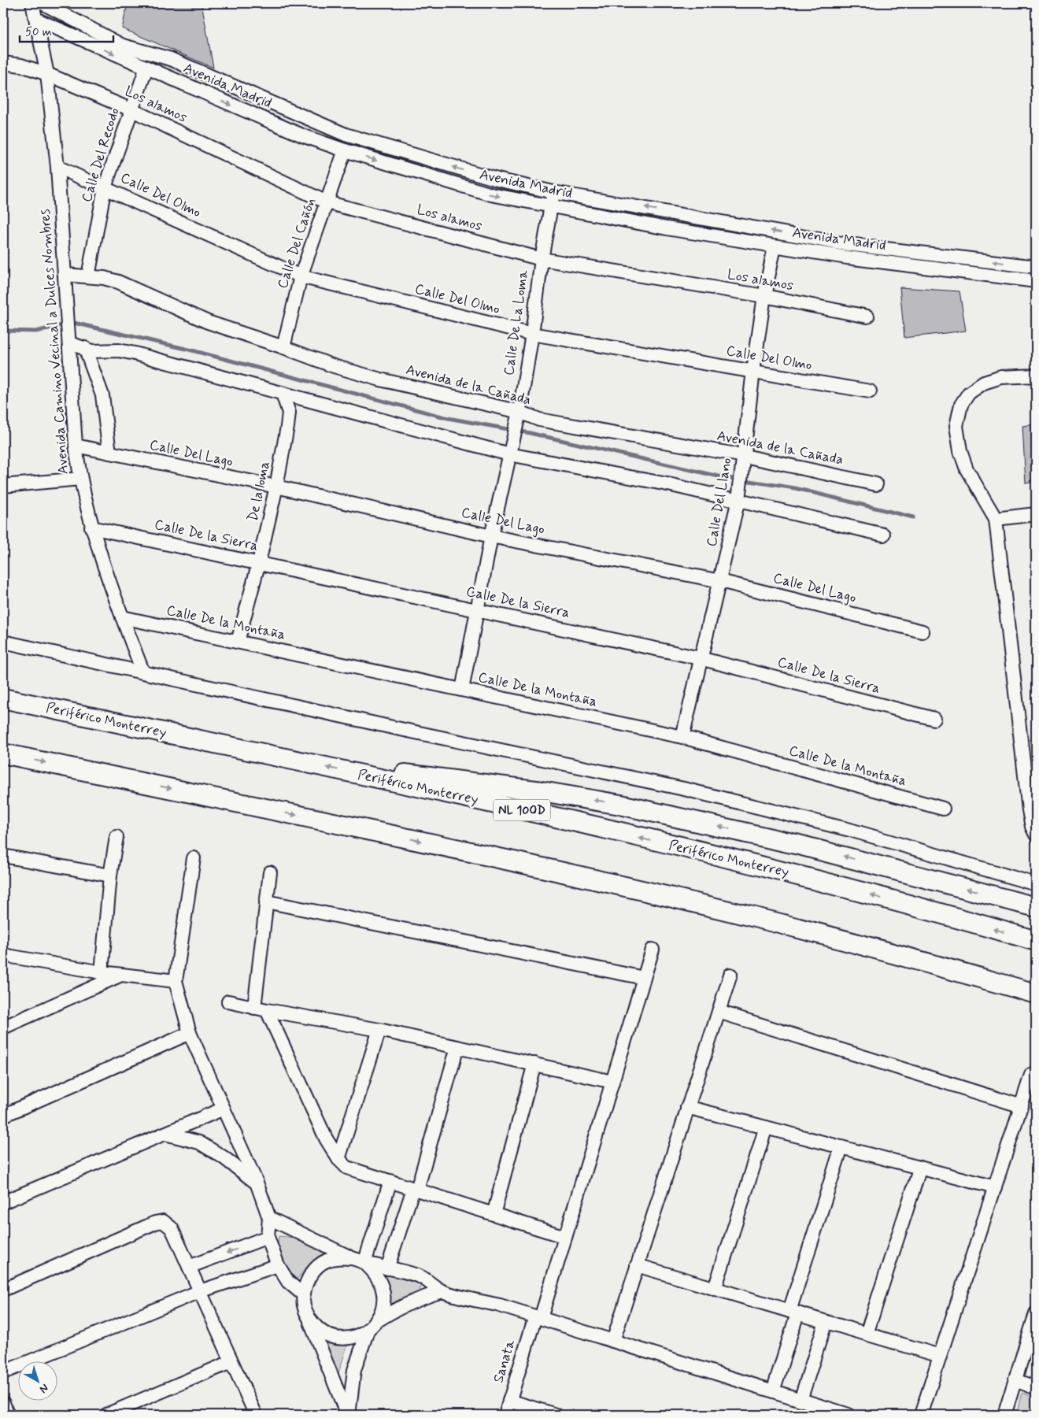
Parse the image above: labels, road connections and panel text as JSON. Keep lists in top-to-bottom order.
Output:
{
  "streets": {
    "highway": ["Periférico Monterrey", "NL 100D"],
    "street": [
      "Avenida Madrid",
      "Los alamos",
      "Calle Del Recodo",
      "Calle Del Olmo",
      "Calle Del Cañón",
      "Calle De La Loma",
      "Avenida Camino Vecinal a Dulces Nombres",
      "Avenida de la Cañada",
      "Calle Del Lago",
      "De la loma",
      "Calle Del Llano",
      "Calle De la Sierra",
      "Calle De la Montaña",
      "Sanata"
    ]
  },
  "crossings": [
    ["Avenida Madrid", "Calle Del Recodo"],
    ["Avenida Madrid", "Calle Del Cañón"],
    ["Avenida Madrid", "Calle De La Loma"],
    ["Avenida Madrid", "Avenida Camino Vecinal a Dulces Nombres"],
    ["Avenida Madrid", "Calle Del Llano"],
    ["Los alamos", "Calle Del Recodo"],
    ["Los alamos", "Calle Del Cañón"],
    ["Los alamos", "Calle De La Loma"],
    ["Los alamos", "Avenida Camino Vecinal a Dulces Nombres"],
    ["Los alamos", "Calle Del Llano"],
    ["Calle Del Recodo", "Calle Del Olmo"],
    ["Calle Del Recodo", "Avenida de la Cañada"],
    ["Calle Del Olmo", "Calle Del Cañón"],
    ["Calle Del Olmo", "Calle De La Loma"],
    ["Calle Del Olmo", "Avenida Camino Vecinal a Dulces Nombres"],
    ["Calle Del Olmo", "Calle Del Llano"],
    ["Calle Del Cañón", "Avenida de la Cañada"],
    ["Calle De La Loma", "Avenida de la Cañada"],
    ["Calle De La Loma", "Calle Del Lago"],
    ["Calle De La Loma", "Calle De la Sierra"],
    ["Calle De La Loma", "Calle De la Montaña"],
    ["Avenida Camino Vecinal a Dulces Nombres", "Avenida de la Cañada"],
    ["Avenida Camino Vecinal a Dulces Nombres", "Calle Del Lago"],
    ["Avenida Camino Vecinal a Dulces Nombres", "Calle De la Sierra"],
    ["Avenida Camino Vecinal a Dulces Nombres", "Calle De la Montaña"],
    ["Avenida de la Cañada", "Calle Del Llano"],
    ["Calle Del Lago", "De la loma"],
    ["Calle Del Lago", "Calle Del Llano"],
    ["De la loma", "Calle De la Sierra"],
    ["De la loma", "Calle De la Montaña"],
    ["Calle Del Llano", "Calle De la Sierra"],
    ["Calle Del Llano", "Calle De la Montaña"]
  ],
  "scale_bar": "50 m",
  "north": "bottom right"
}
